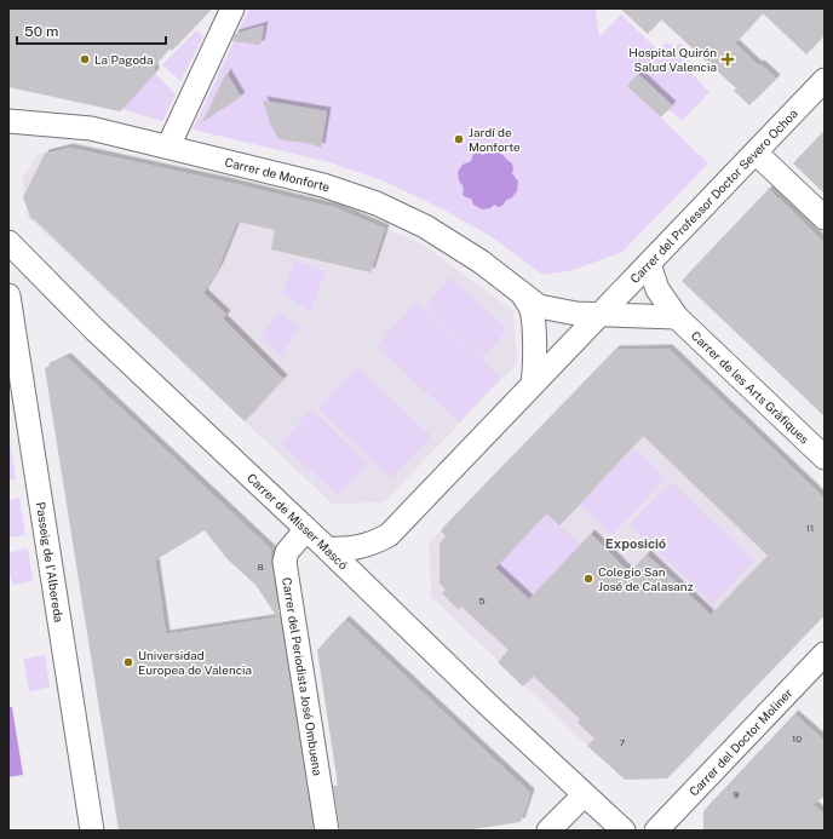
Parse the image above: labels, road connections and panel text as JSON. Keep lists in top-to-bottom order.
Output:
{
  "streets": {
    "street": [
      "Carrer de Monforte",
      "Carrer del Professor Doctor Severo Ochoa",
      "Carrer de les Arts Gràfiques",
      "Carrer de Misser Mascó",
      "Passeig de l'Albereda",
      "Carrer del Periodista José Ombuena",
      "Carrer del Doctor Moliner"
    ]
  },
  "crossings": [
    ["Carrer del Professor Doctor Severo Ochoa", "Carrer de les Arts Gràfiques"],
    ["Carrer del Professor Doctor Severo Ochoa", "Carrer de Misser Mascó"],
    ["Carrer de Misser Mascó", "Carrer del Periodista José Ombuena"]
  ],
  "districts": ["Exposició"],
  "places": {
    "other": [
      "La Pagoda",
      "Jardí de Monforte",
      "Colegio San José de Calasanz",
      "Universidad Europea de Valencia"
    ],
    "health": ["Hospital Quirón Salud Valencia"]
  },
  "house_numbers": [
    "11",
    "8",
    "5",
    "10",
    "7",
    "9"
  ],
  "scale_bar": "50 m"
}
